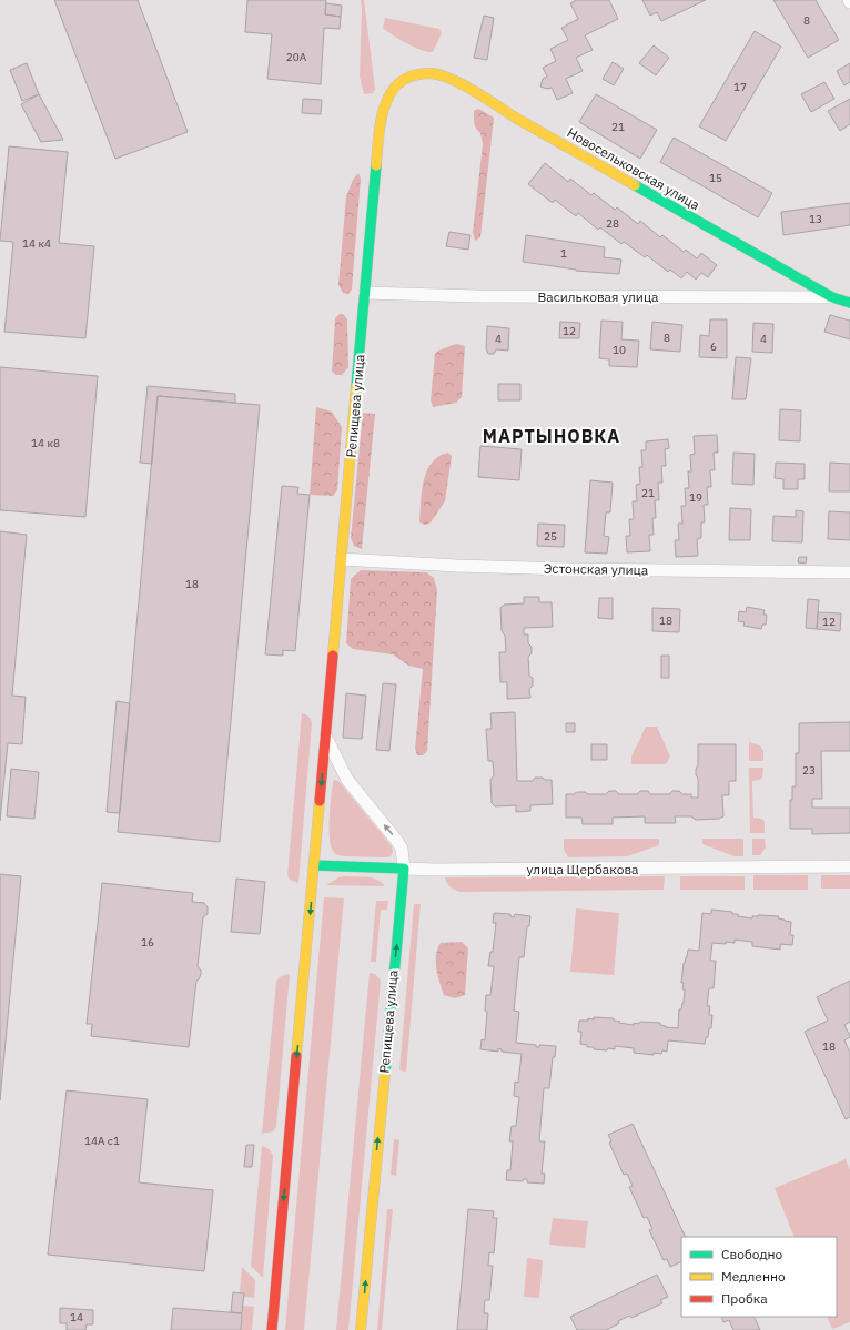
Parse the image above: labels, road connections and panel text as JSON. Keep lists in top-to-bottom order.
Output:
{
  "streets": {
    "street": [
      "Новосельковская улица",
      "Васильковая улица",
      "Репищева улица",
      "Эстонская улица",
      "улица Щербакова"
    ]
  },
  "crossings": [
    ["Новосельковская улица", "Васильковая улица"],
    ["Новосельковская улица", "Репищева улица"],
    ["Васильковая улица", "Репищева улица"],
    ["Репищева улица", "Эстонская улица"],
    ["Репищева улица", "улица Щербакова"]
  ],
  "districts": ["МАРТЫНОВКА"],
  "house_numbers": [
    "8",
    "20А",
    "17",
    "21",
    "15",
    "13",
    "28",
    "14 к4",
    "1",
    "12",
    "8",
    "4",
    "4",
    "6",
    "10",
    "14 к8",
    "21",
    "19",
    "25",
    "18",
    "18",
    "12",
    "23",
    "16",
    "18",
    "14А с1",
    "14"
  ],
  "legend": ["Свободно", "Медленно", "Пробка"]
}
